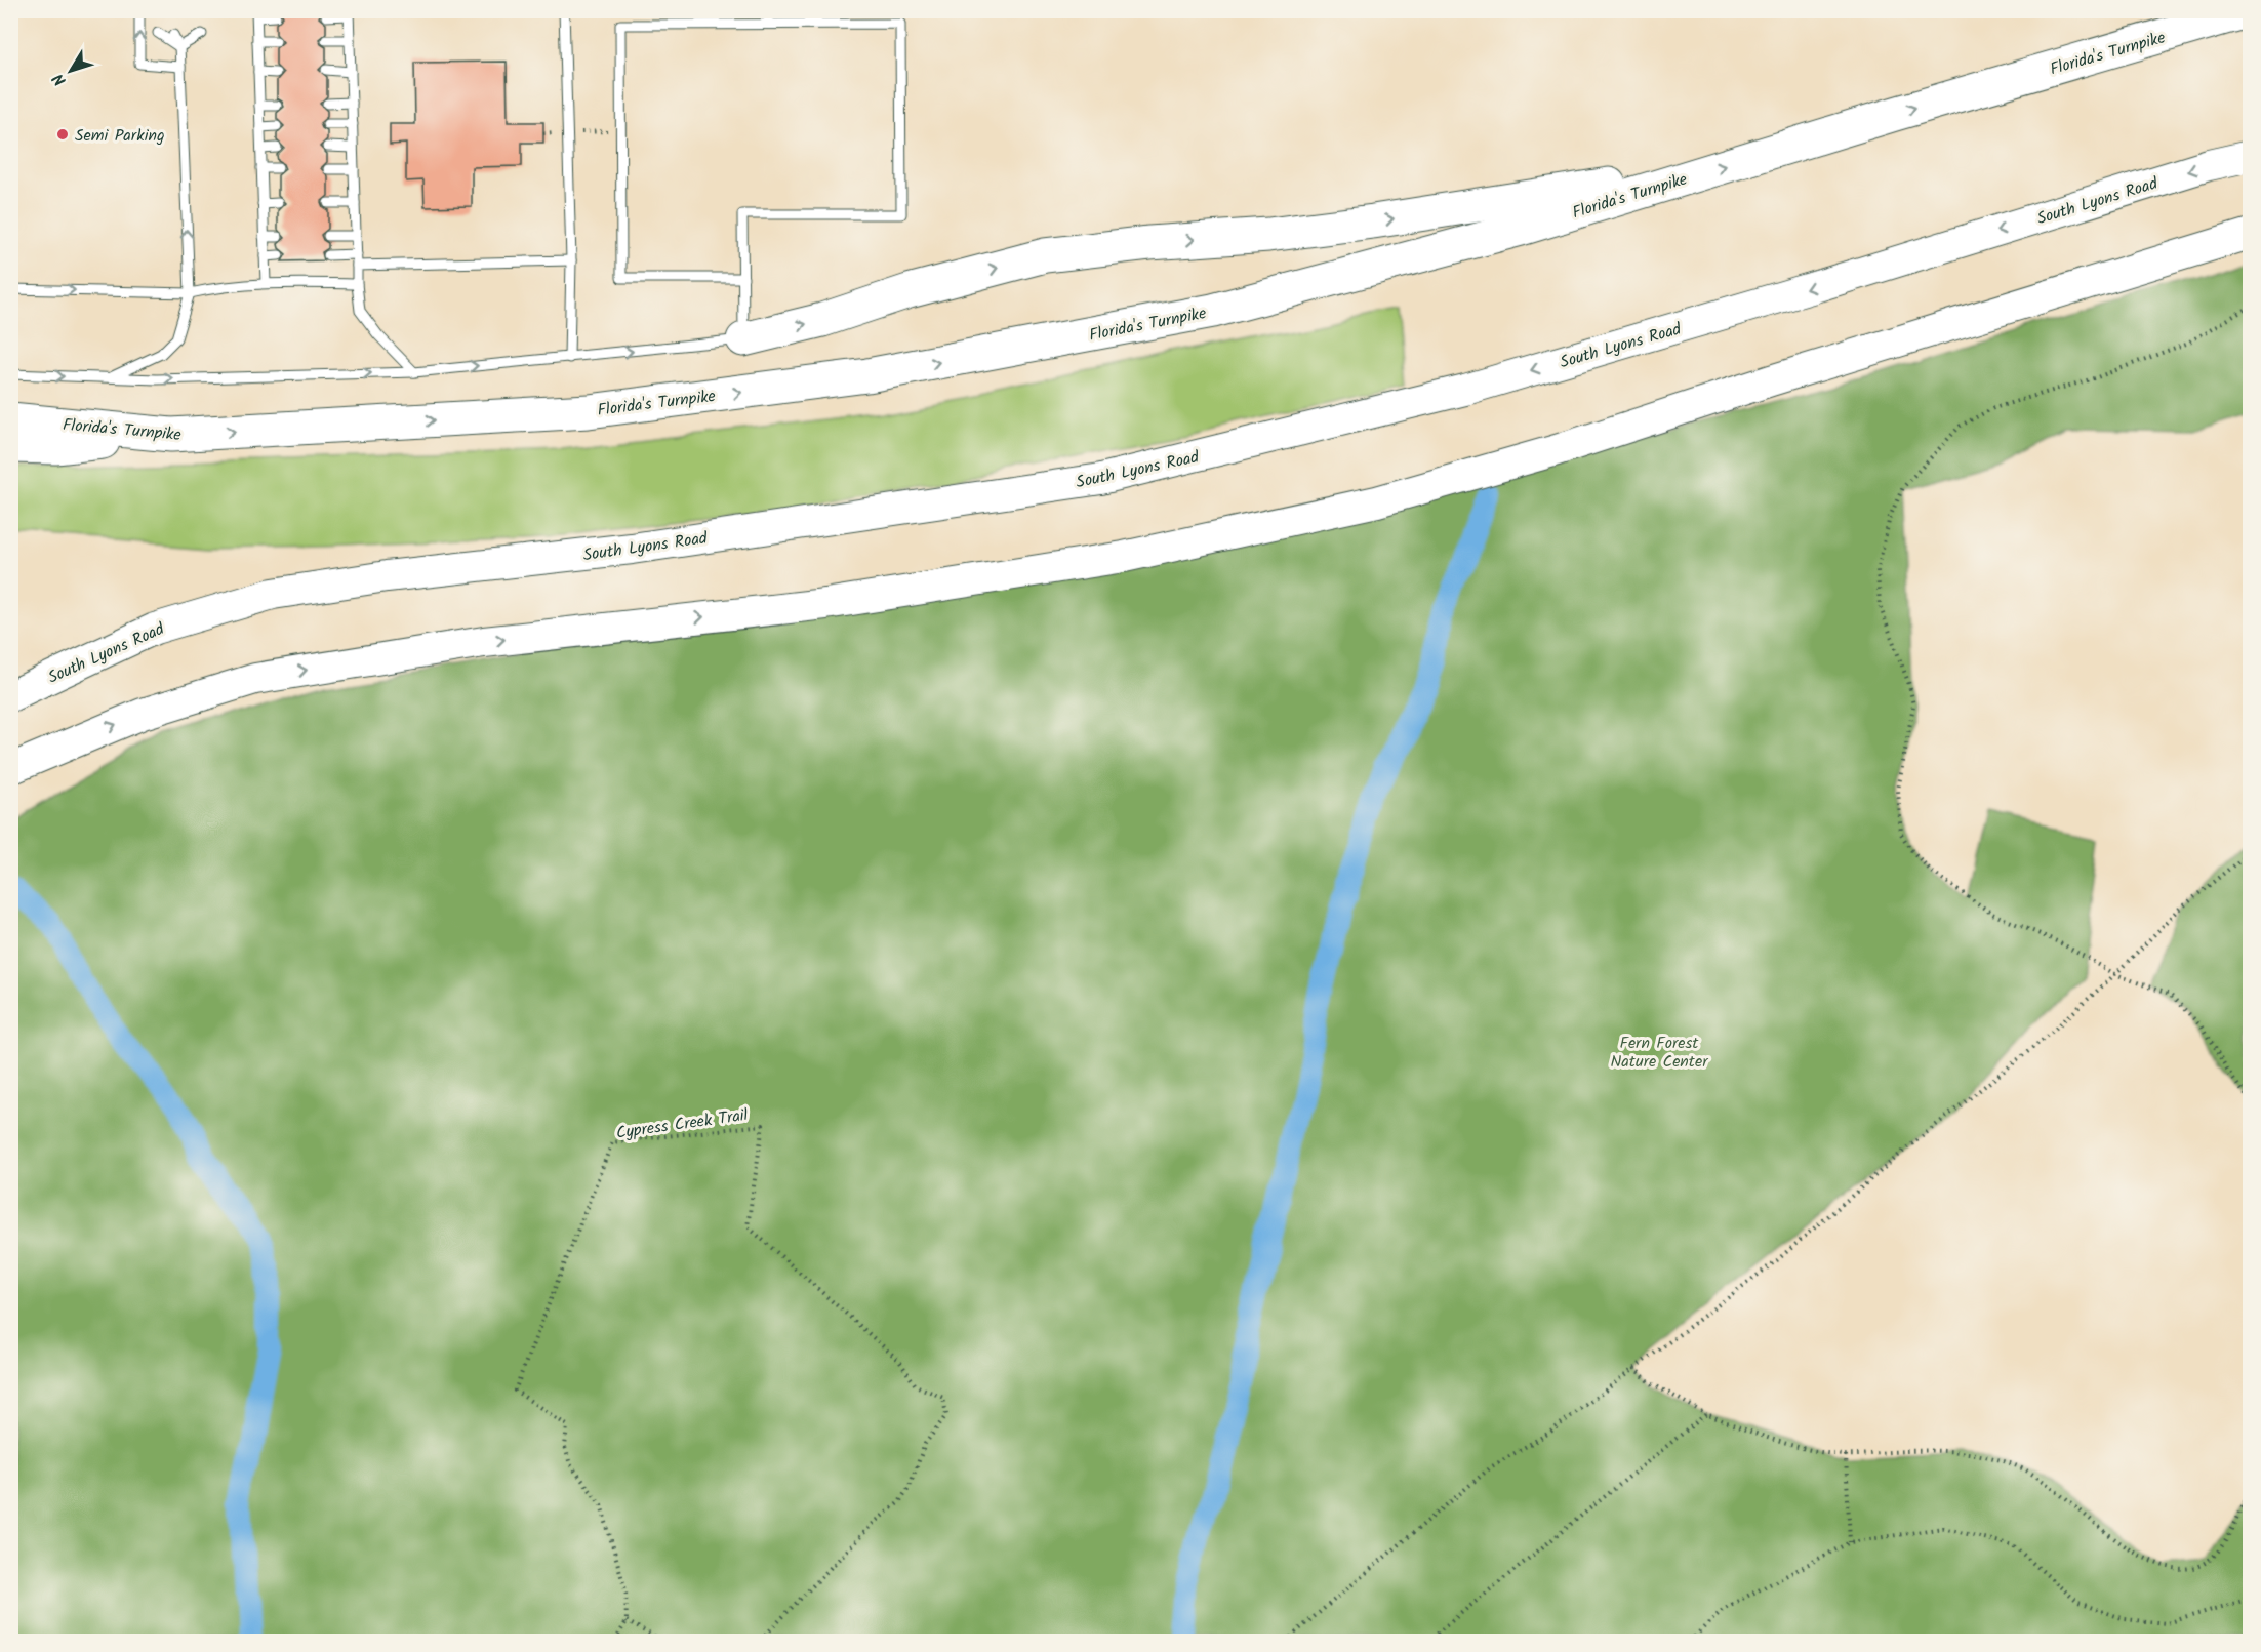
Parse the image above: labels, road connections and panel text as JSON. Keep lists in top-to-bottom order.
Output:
{
  "streets": {
    "highway": ["Florida's Turnpike"],
    "main road": ["South Lyons Road"],
    "path": ["Cypress Creek Trail"]
  },
  "parks": ["Fern Forest Nature Center"],
  "places": ["Semi Parking"],
  "north": "bottom left"
}
